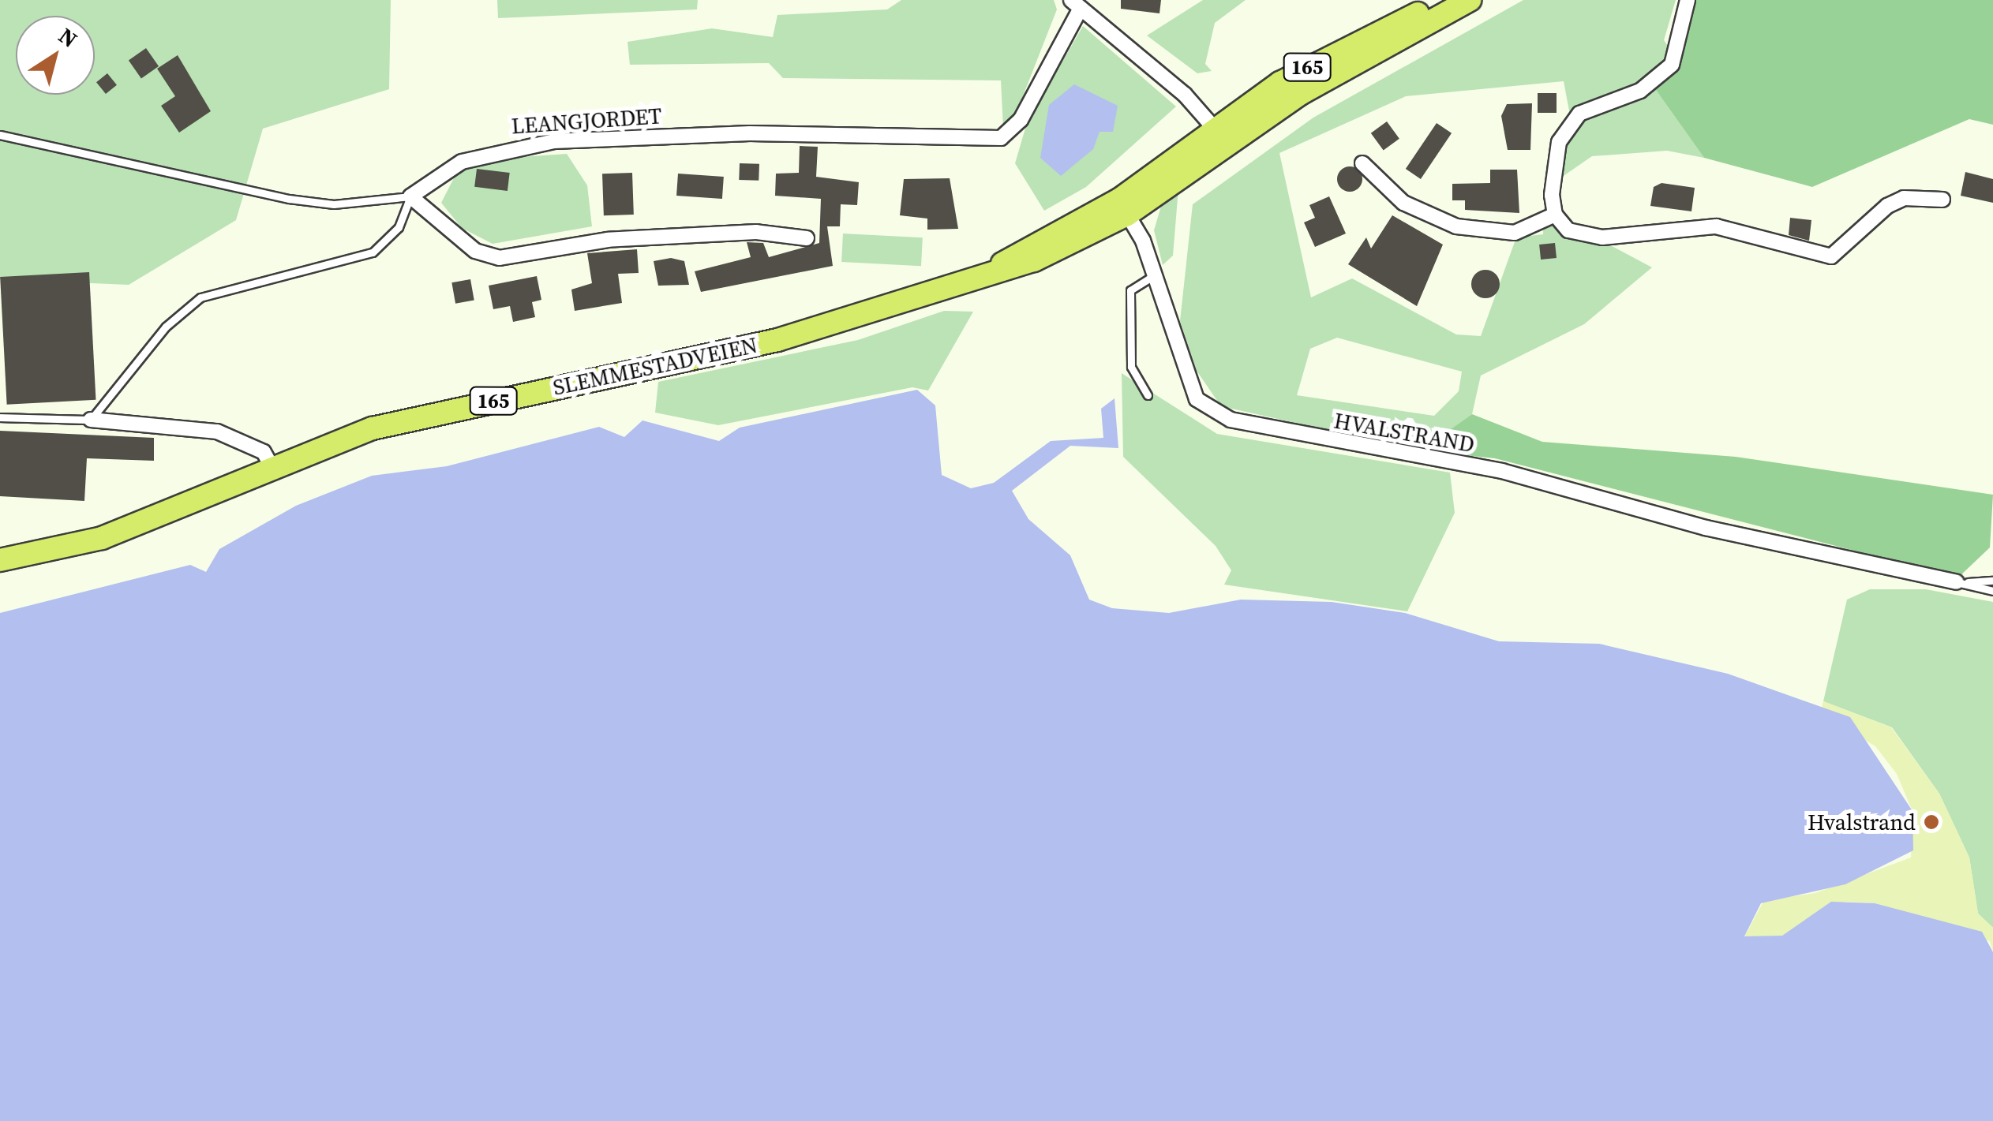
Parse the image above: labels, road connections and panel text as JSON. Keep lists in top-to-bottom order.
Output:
{
  "streets": {
    "main road": ["165", "SLEMMESTADVEIEN"],
    "street": ["LEANGJORDET", "HVALSTRAND"]
  },
  "crossings": [
    ["SLEMMESTADVEIEN", "HVALSTRAND"]
  ],
  "places": ["Hvalstrand"],
  "north": "top right"
}
